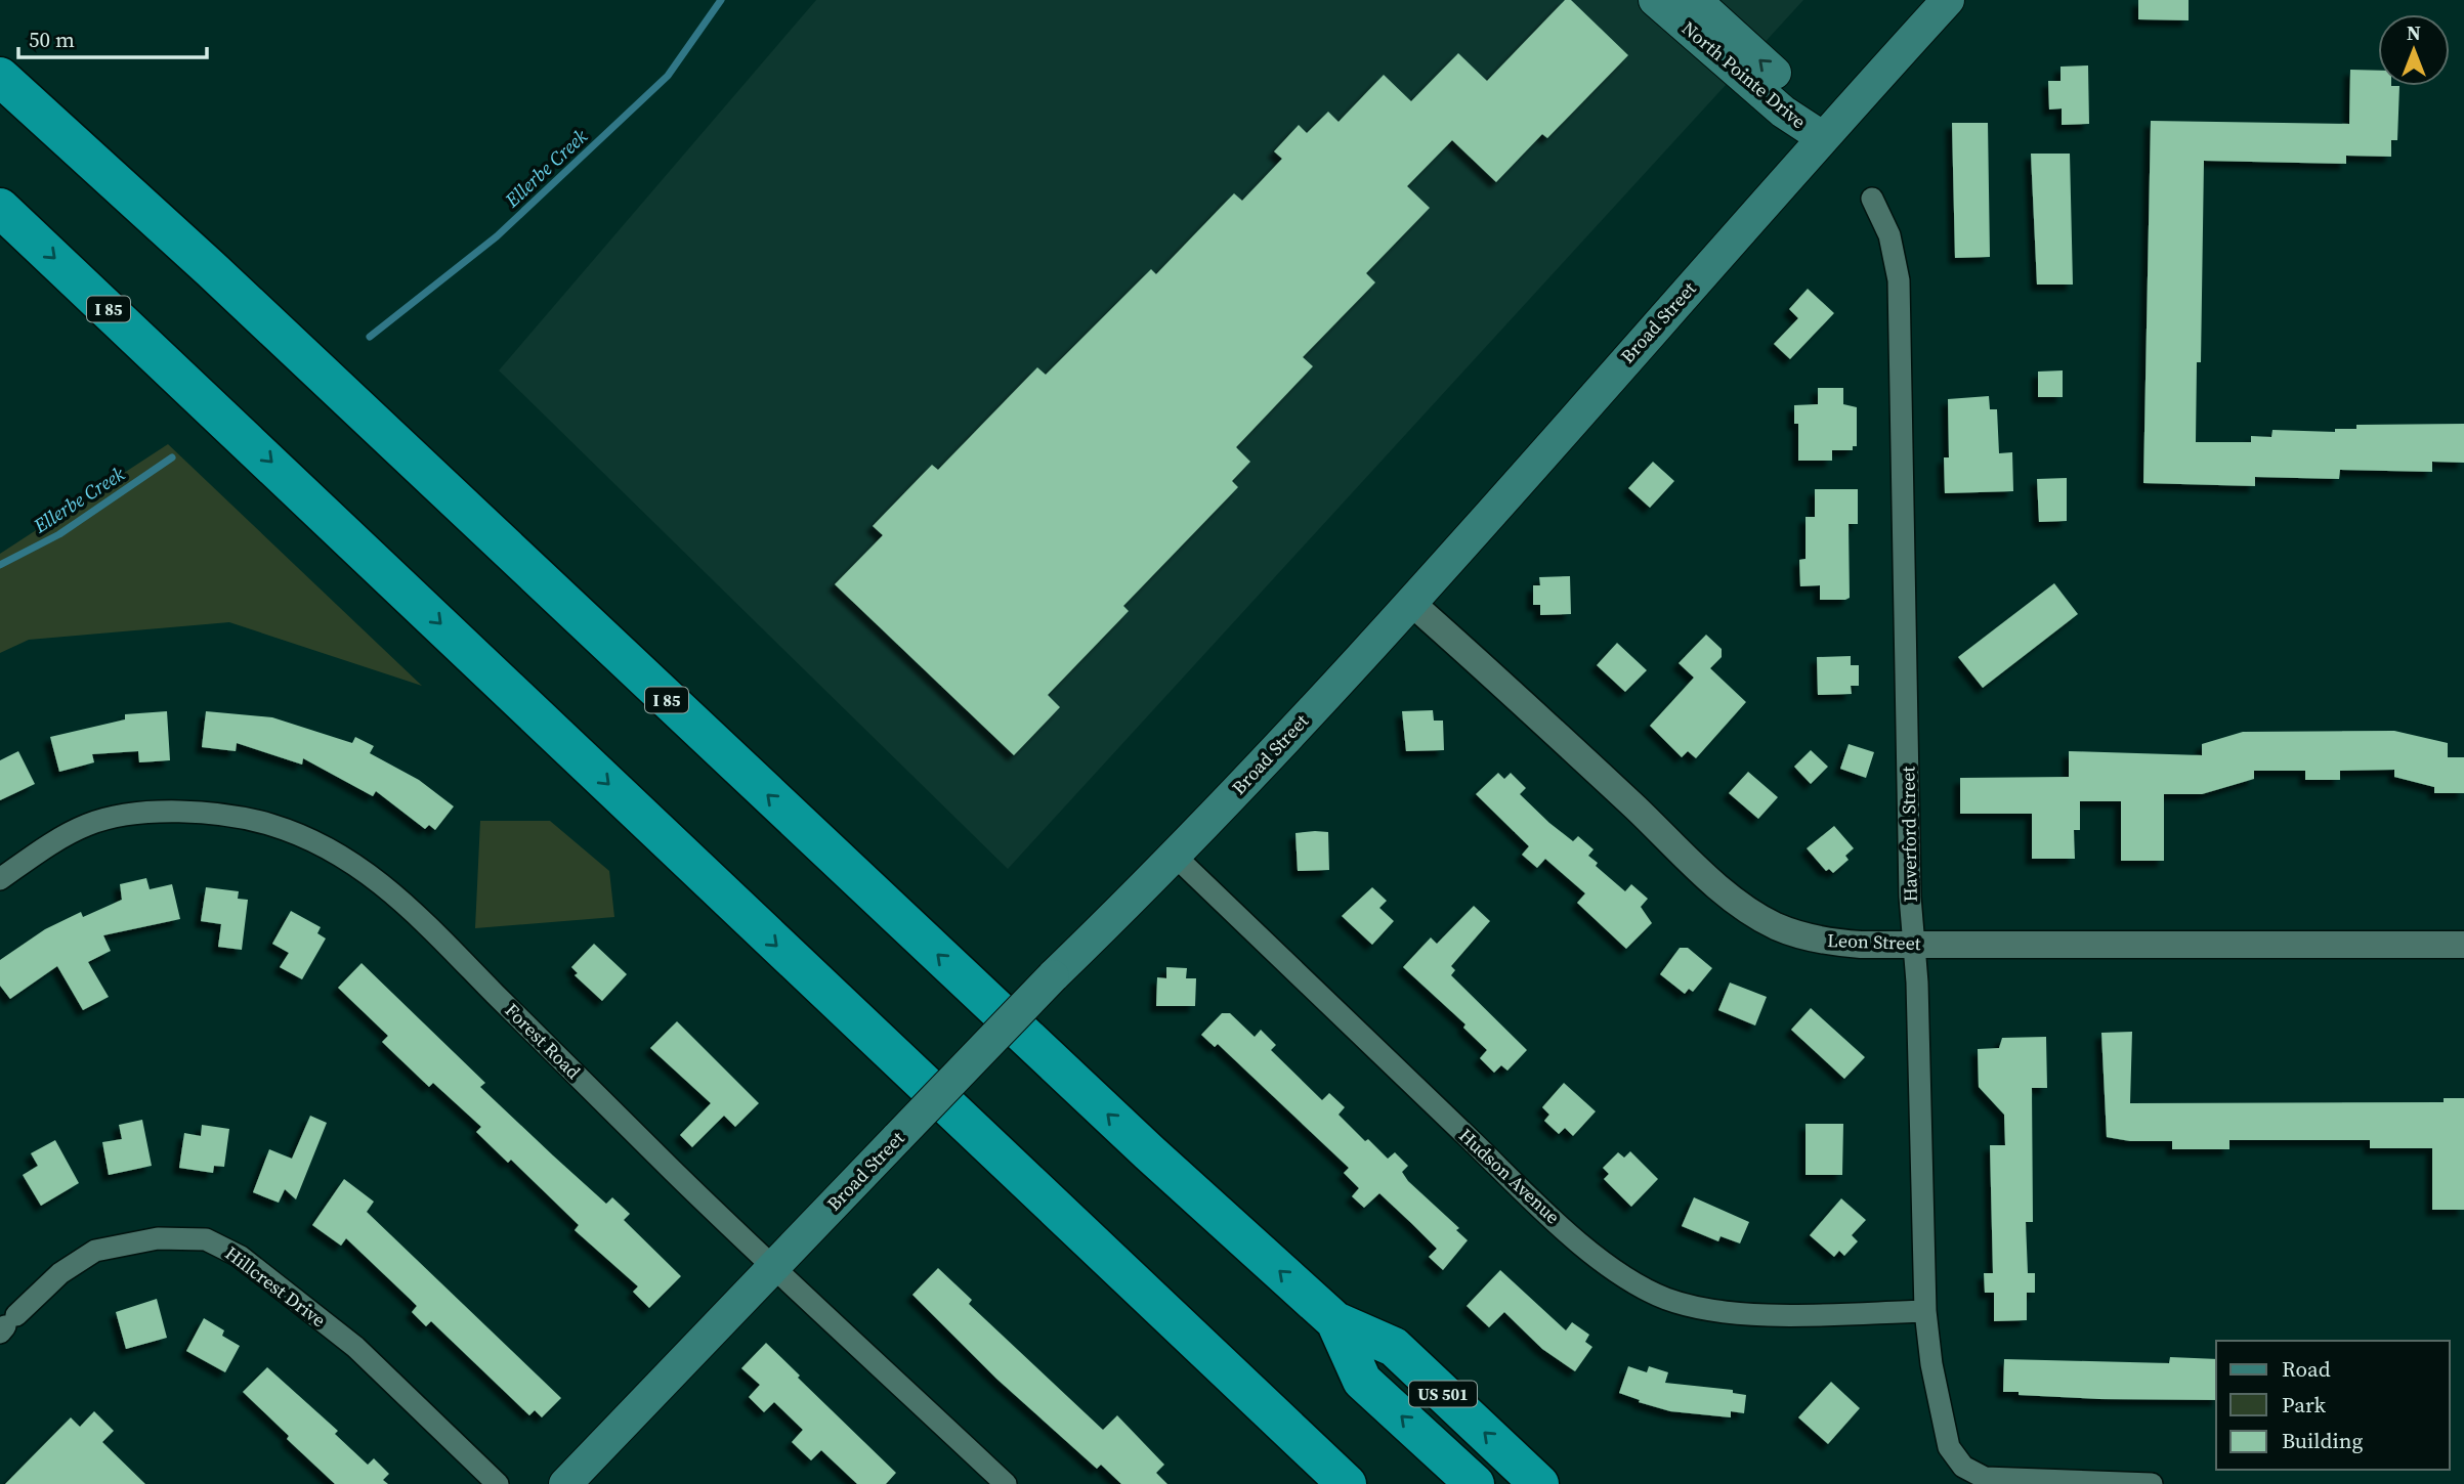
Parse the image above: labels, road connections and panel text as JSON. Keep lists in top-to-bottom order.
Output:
{
  "streets": {
    "highway": ["I 85", "US 501"],
    "main road": ["North Pointe Drive", "Broad Street"],
    "street": [
      "Haverford Street",
      "Leon Street",
      "Forest Road",
      "Hudson Avenue",
      "Hillcrest Drive"
    ]
  },
  "crossings": [
    ["North Pointe Drive", "Broad Street"],
    ["I 85", "US 501"],
    ["Broad Street", "Leon Street"],
    ["Broad Street", "Forest Road"],
    ["Broad Street", "Hudson Avenue"],
    ["Haverford Street", "Leon Street"],
    ["Haverford Street", "Hudson Avenue"]
  ],
  "water": ["Ellerbe Creek"],
  "legend": ["Road", "Park", "Building"],
  "scale_bar": "50 m",
  "north": "top"
}
